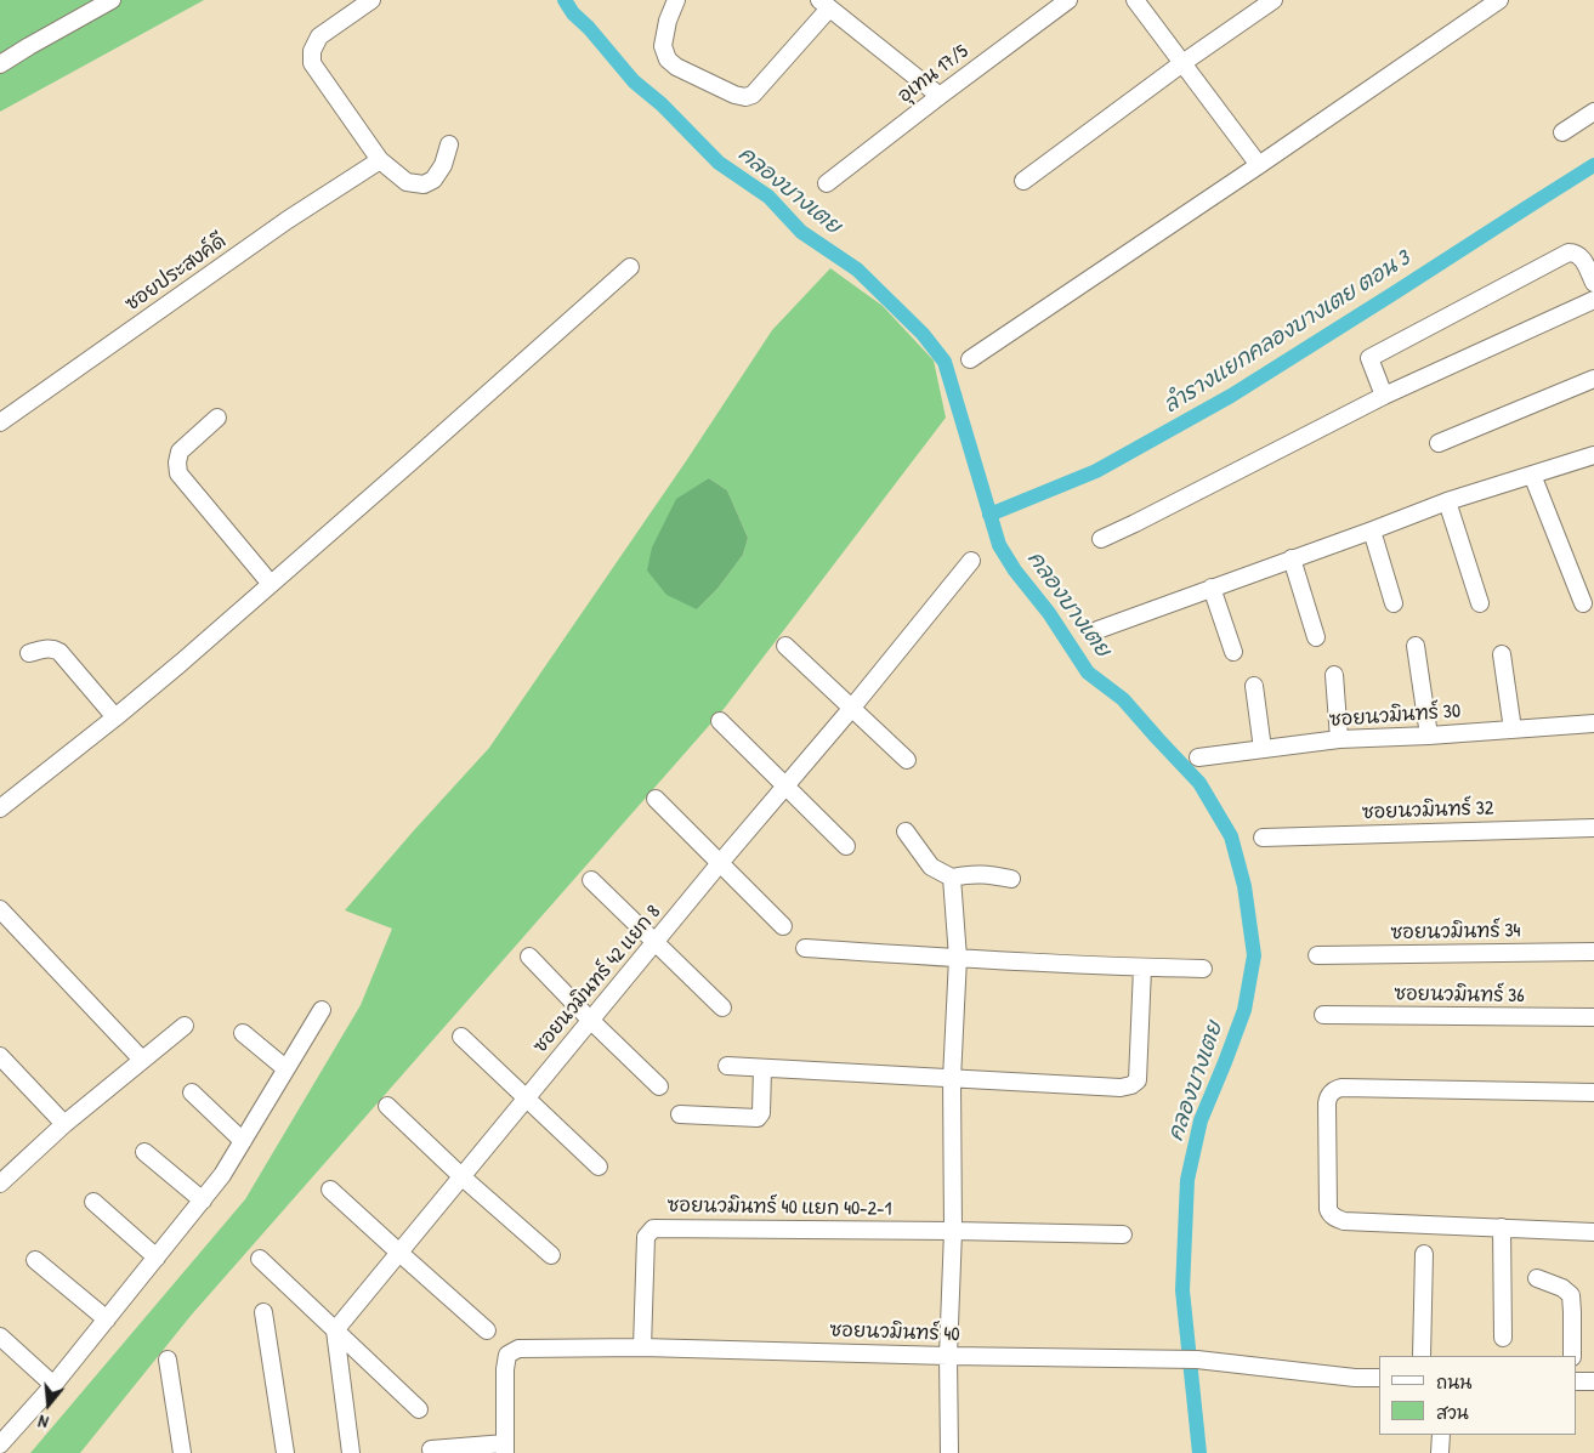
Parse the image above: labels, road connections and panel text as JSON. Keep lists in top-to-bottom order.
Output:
{
  "streets": {
    "street": [
      "อุเทน 17/5",
      "ซอยประสงค์ดี",
      "ซอยนวมินทร์ 30",
      "ซอยนวมินทร์ 32",
      "ซอยนวมินทร์ 34",
      "ซอยนวมินทร์ 42 แยก 8",
      "ซอยนวมินทร์ 36",
      "ซอยนวมินทร์ 40 แยก 40-2-1",
      "ซอยนวมินทร์ 40"
    ]
  },
  "crossings": [
    ["ซอยนวมินทร์ 40 แยก 40-2-1", "ซอยนวมินทร์ 40"]
  ],
  "water": ["คลองบางเตย", "ลำรางแยกคลองบางเตย ตอน 3"],
  "legend": ["ถนน", "สวน"],
  "north": "bottom"
}
